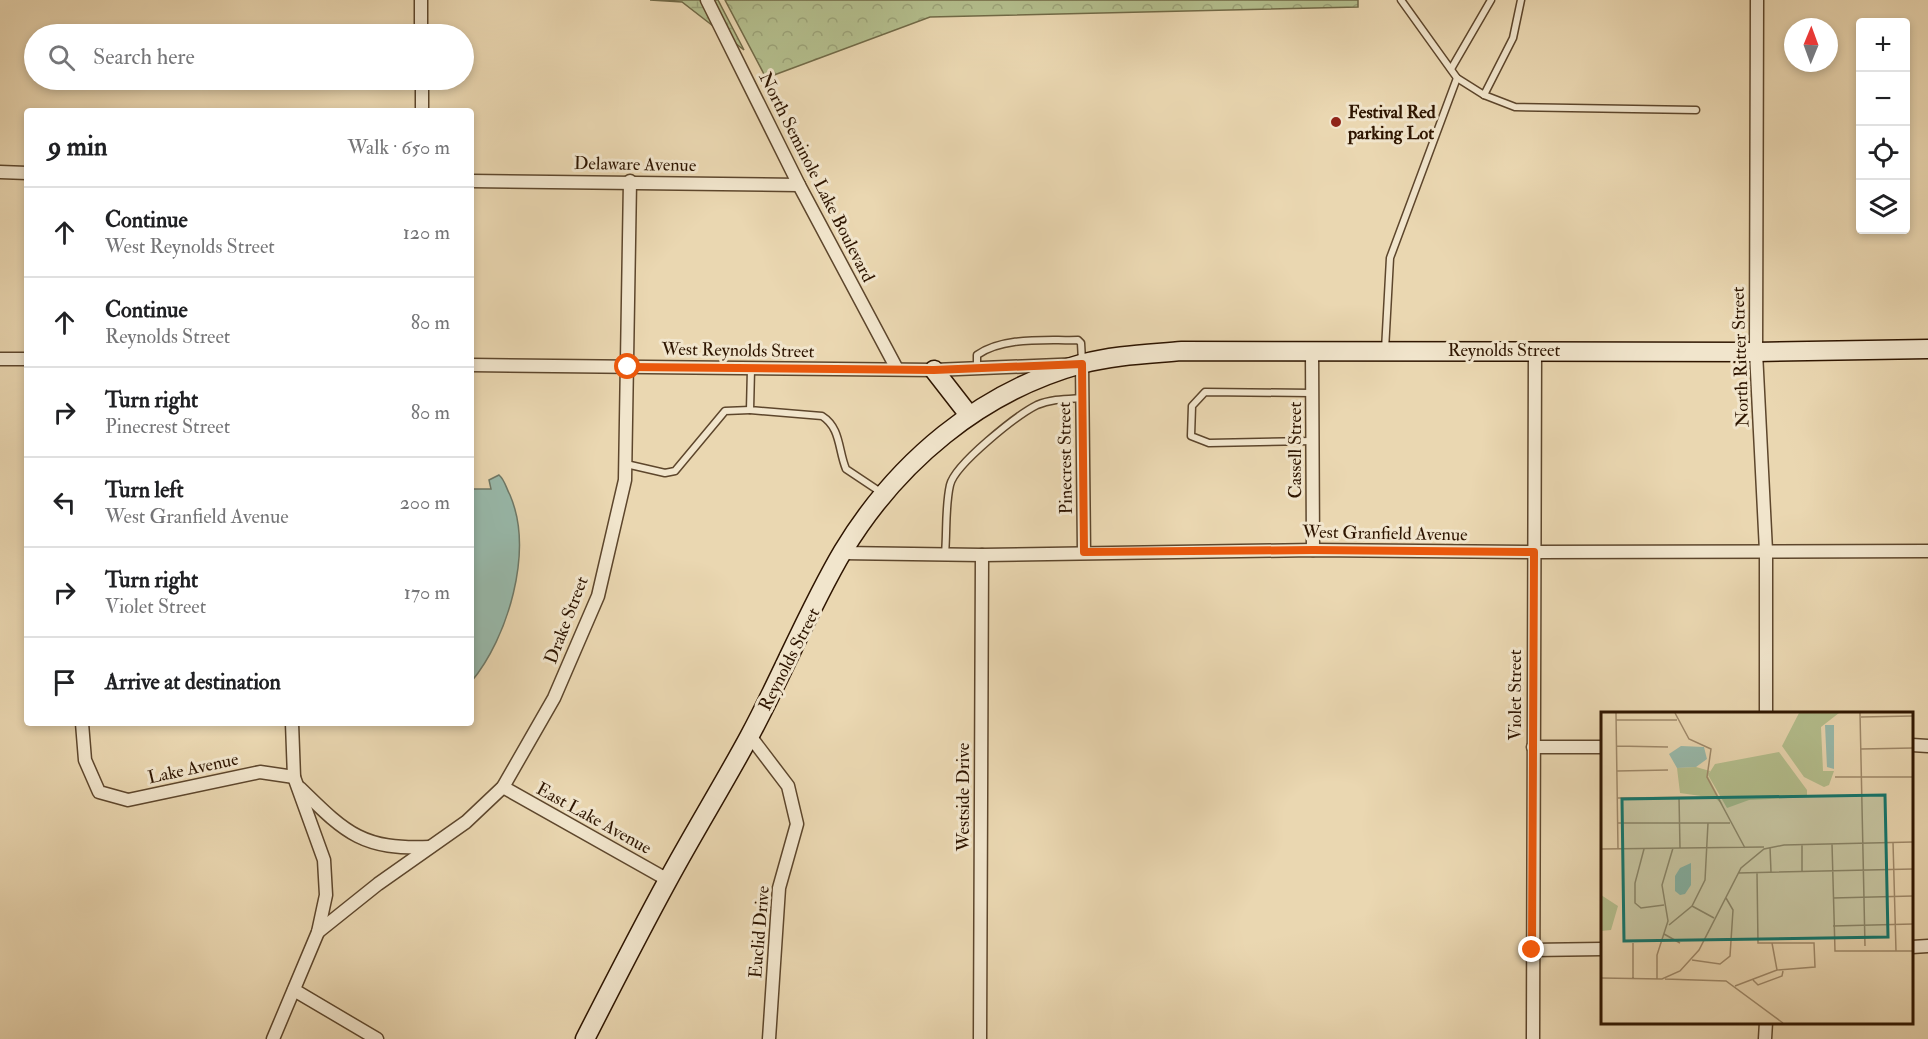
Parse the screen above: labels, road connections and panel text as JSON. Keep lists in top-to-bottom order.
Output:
{
  "streets": {
    "main road": ["Reynolds Street"],
    "street": [
      "Delaware Avenue",
      "North Seminole Lake Boulevard",
      "West Reynolds Street",
      "North Ritter Street",
      "Cassell Street",
      "Pinecrest Street",
      "West Granfield Avenue",
      "Drake Street",
      "Violet Street",
      "Lake Avenue",
      "Westside Drive",
      "East Lake Avenue",
      "Euclid Drive"
    ]
  },
  "crossings": [
    ["Delaware Avenue", "North Seminole Lake Boulevard"],
    ["Delaware Avenue", "Drake Street"],
    ["North Seminole Lake Boulevard", "West Reynolds Street"],
    ["North Seminole Lake Boulevard", "Reynolds Street"],
    ["West Reynolds Street", "Reynolds Street"],
    ["West Reynolds Street", "Drake Street"],
    ["Reynolds Street", "North Ritter Street"],
    ["Reynolds Street", "Cassell Street"],
    ["Reynolds Street", "Pinecrest Street"],
    ["Reynolds Street", "West Granfield Avenue"],
    ["Reynolds Street", "Violet Street"],
    ["Reynolds Street", "East Lake Avenue"],
    ["Reynolds Street", "Euclid Drive"],
    ["North Ritter Street", "West Granfield Avenue"],
    ["Cassell Street", "West Granfield Avenue"],
    ["Pinecrest Street", "West Granfield Avenue"],
    ["West Granfield Avenue", "Violet Street"],
    ["West Granfield Avenue", "Westside Drive"],
    ["Drake Street", "East Lake Avenue"]
  ],
  "places": ["Festival Red parking Lot"],
  "north": "top",
  "page": {
    "map_buttons": ["+", "−"],
    "search": "Search here",
    "heading": ["9 min", "Walk · 650 m"],
    "list": [
      ["Continue", "West Reynolds Street", "120 m"],
      ["Continue", "Reynolds Street", "80 m"],
      ["Turn right", "Pinecrest Street", "80 m"],
      ["Turn left", "West Granfield Avenue", "200 m"],
      ["Turn right", "Violet Street", "170 m"],
      "Arrive at destination"
    ]
  }
}
